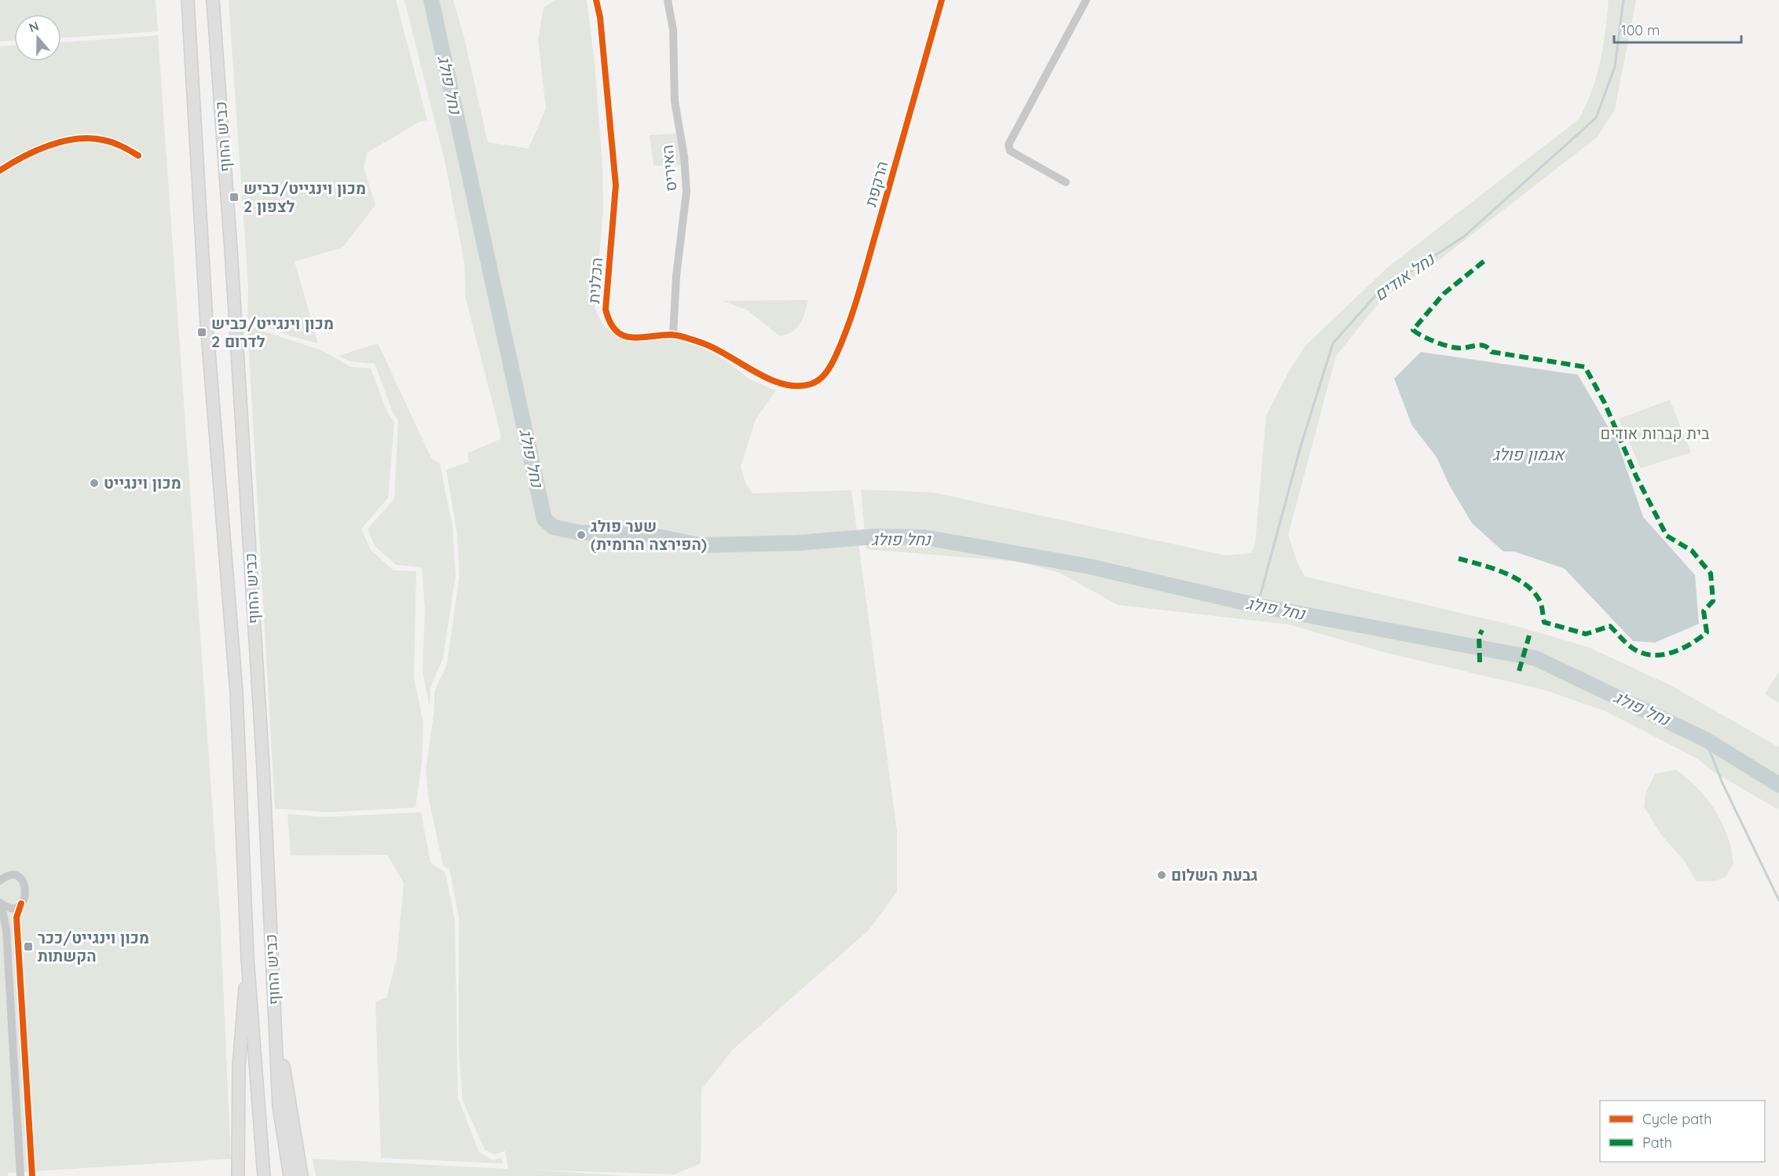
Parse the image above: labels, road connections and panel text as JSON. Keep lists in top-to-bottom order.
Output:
{
  "streets": {
    "highway": ["כביש החוף"],
    "street": ["האיריס", "הרקפת", "הכלנית"]
  },
  "crossings": [
    ["האיריס", "הכלנית"],
    ["הרקפת", "הכלנית"]
  ],
  "water": ["נחל פולג", "נחל אודים", "אגמון פולג"],
  "parks": ["בית קברות אודים"],
  "places": {
    "transit": ["מכון וינגייט/כביש 2 לצפון", "מכון וינגייט/כביש 2 לדרום", "מכון וינגייט/ככר הקשתות"],
    "other": ["מכון וינגייט", "שער פולג (הפירצה הרומית)", "גבעת השלום"]
  },
  "legend": ["Cycle path", "Path"],
  "scale_bar": "100 m",
  "north": "top"
}
